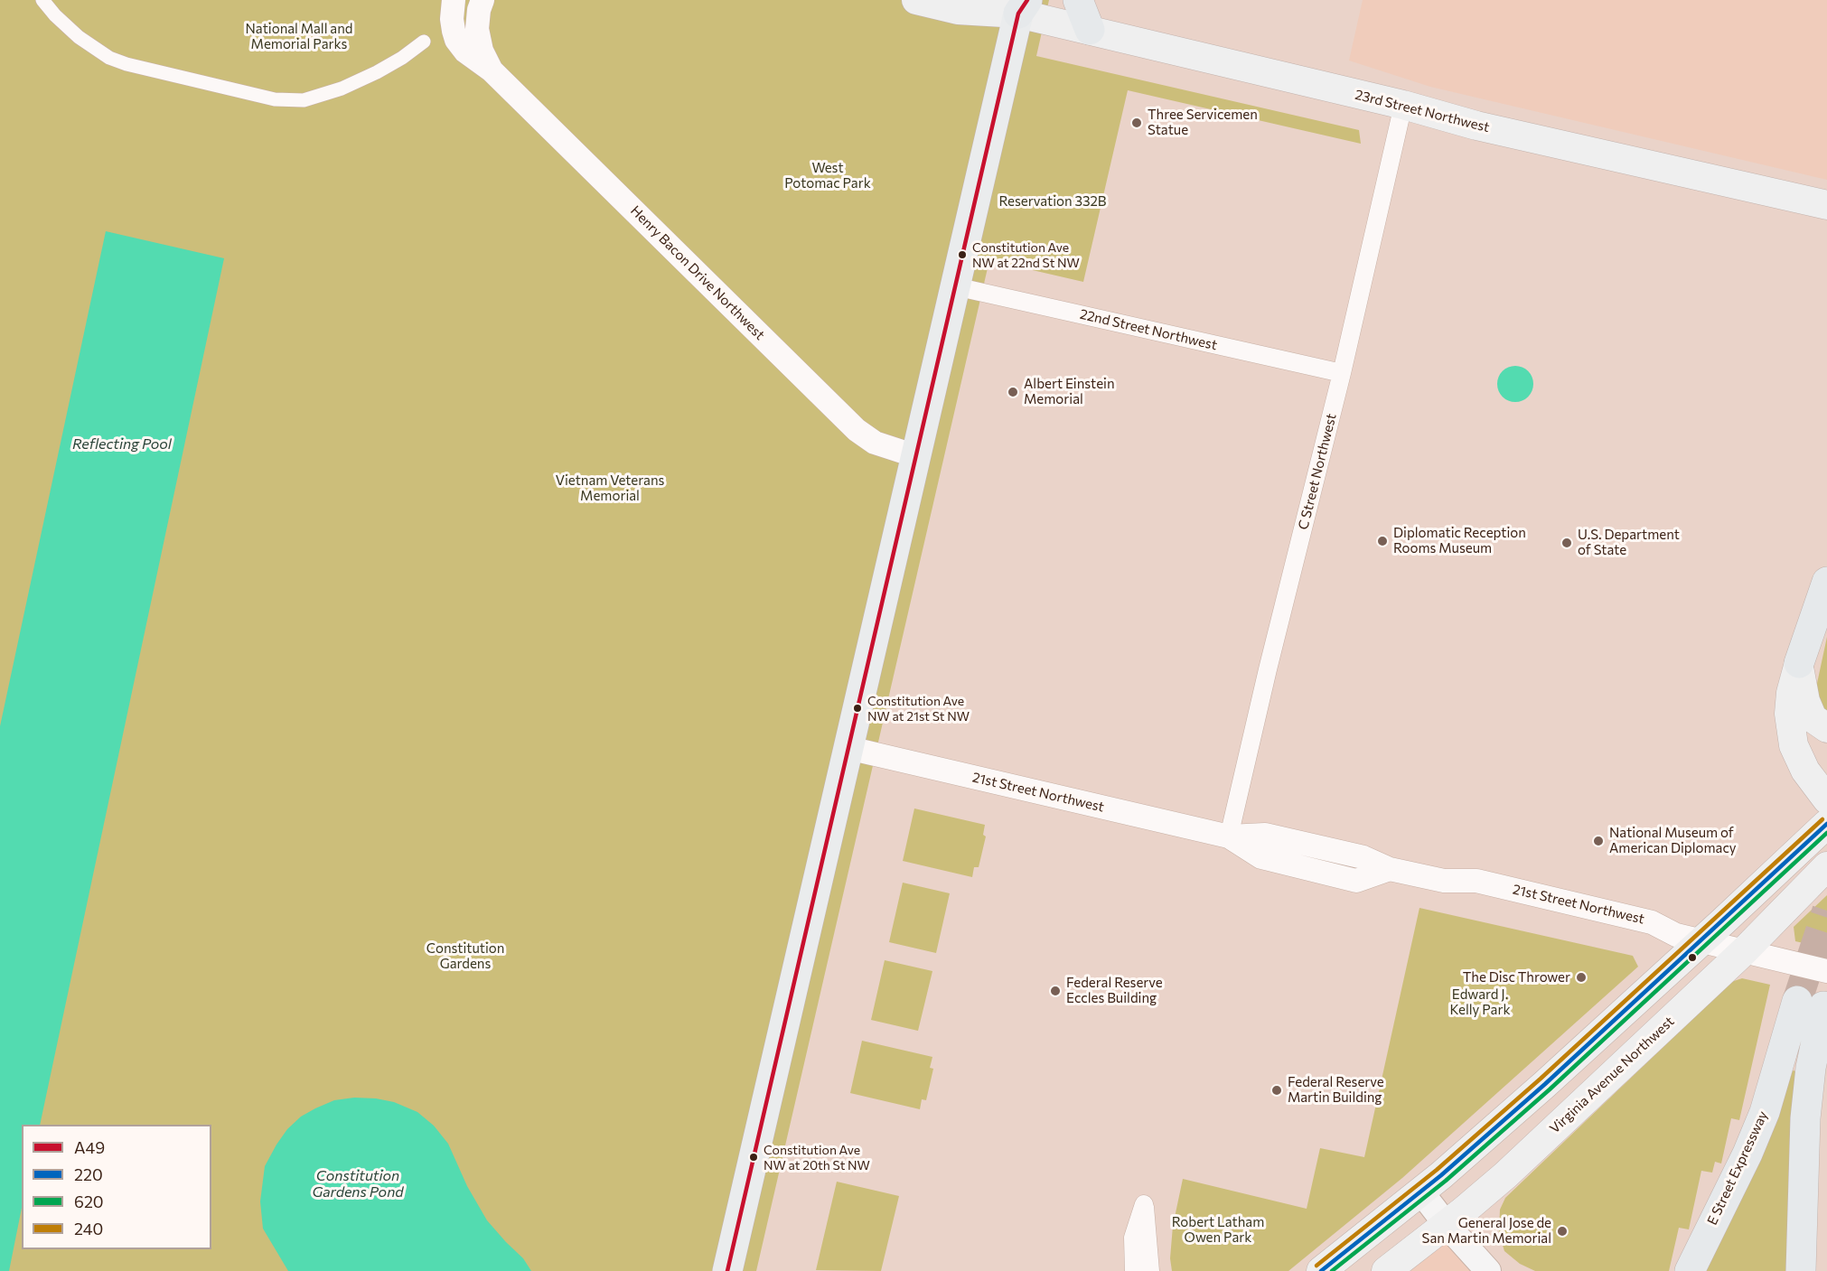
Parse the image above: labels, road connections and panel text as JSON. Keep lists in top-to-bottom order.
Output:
{
  "streets": {
    "highway": ["E Street Expressway"],
    "main road": ["23rd Street Northwest", "Virginia Avenue Northwest"],
    "street": [
      "Henry Bacon Drive Northwest",
      "22nd Street Northwest",
      "C Street Northwest",
      "21st Street Northwest"
    ]
  },
  "crossings": [
    ["23rd Street Northwest", "C Street Northwest"],
    ["22nd Street Northwest", "C Street Northwest"],
    ["C Street Northwest", "21st Street Northwest"],
    ["21st Street Northwest", "Virginia Avenue Northwest"]
  ],
  "water": ["Reflecting Pool", "Constitution Gardens Pond"],
  "parks": [
    "National Mall and Memorial Parks",
    "West Potomac Park",
    "Reservation 332B",
    "Vietnam Veterans Memorial",
    "Constitution Gardens",
    "Edward J. Kelly Park",
    "Robert Latham Owen Park"
  ],
  "places": [
    "Three Servicemen Statue",
    "Constitution Ave NW at 22nd St NW",
    "Albert Einstein Memorial",
    "Diplomatic Reception Rooms Museum",
    "U.S. Department of State",
    "Constitution Ave NW at 21st St NW",
    "National Museum of American Diplomacy",
    "The Disc Thrower",
    "Federal Reserve Eccles Building",
    "Federal Reserve Martin Building",
    "Constitution Ave NW at 20th St NW",
    "General Jose de San Martin Memorial"
  ],
  "lines": [
    "transit line A49",
    "transit line 240",
    "transit line 220",
    "transit line 620"
  ],
  "legend": [
    "A49",
    "220",
    "620",
    "240"
  ]
}
